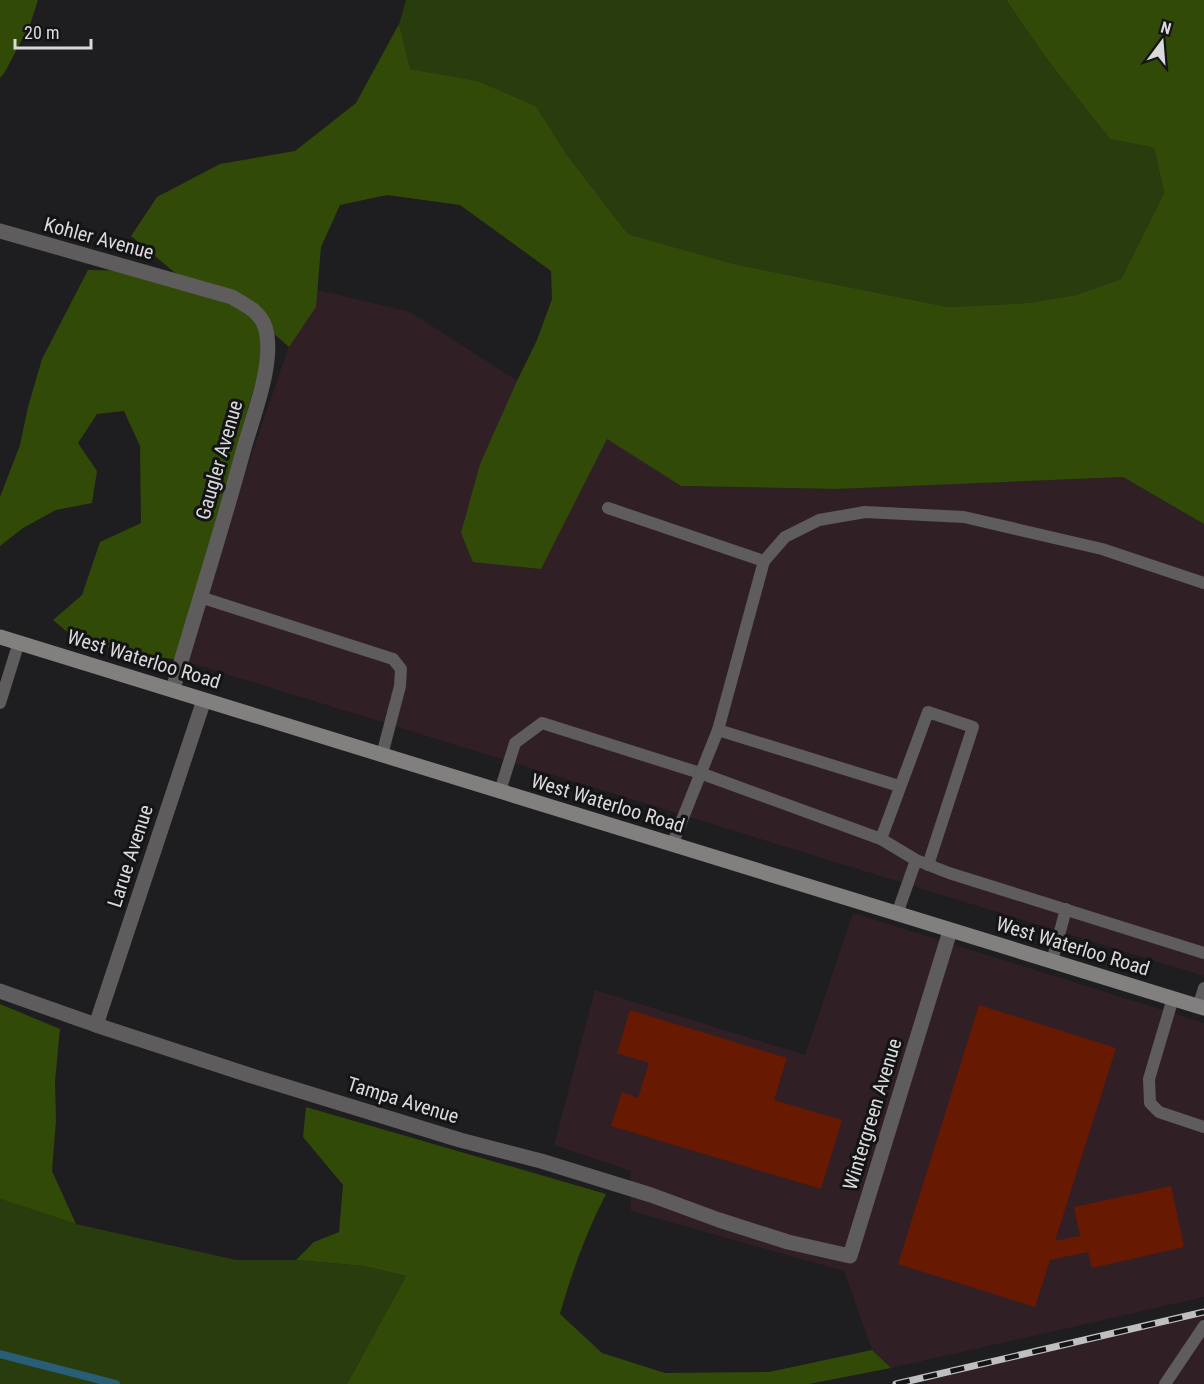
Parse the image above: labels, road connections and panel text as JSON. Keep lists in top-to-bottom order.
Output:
{
  "streets": {
    "main road": ["West Waterloo Road"],
    "street": [
      "Kohler Avenue",
      "Gaugler Avenue",
      "Larue Avenue",
      "Tampa Avenue",
      "Wintergreen Avenue"
    ]
  },
  "crossings": [
    ["Kohler Avenue", "Gaugler Avenue"],
    ["Gaugler Avenue", "West Waterloo Road"],
    ["West Waterloo Road", "Larue Avenue"],
    ["West Waterloo Road", "Wintergreen Avenue"],
    ["Larue Avenue", "Tampa Avenue"],
    ["Tampa Avenue", "Wintergreen Avenue"]
  ],
  "scale_bar": "20 m",
  "north": "top"
}
